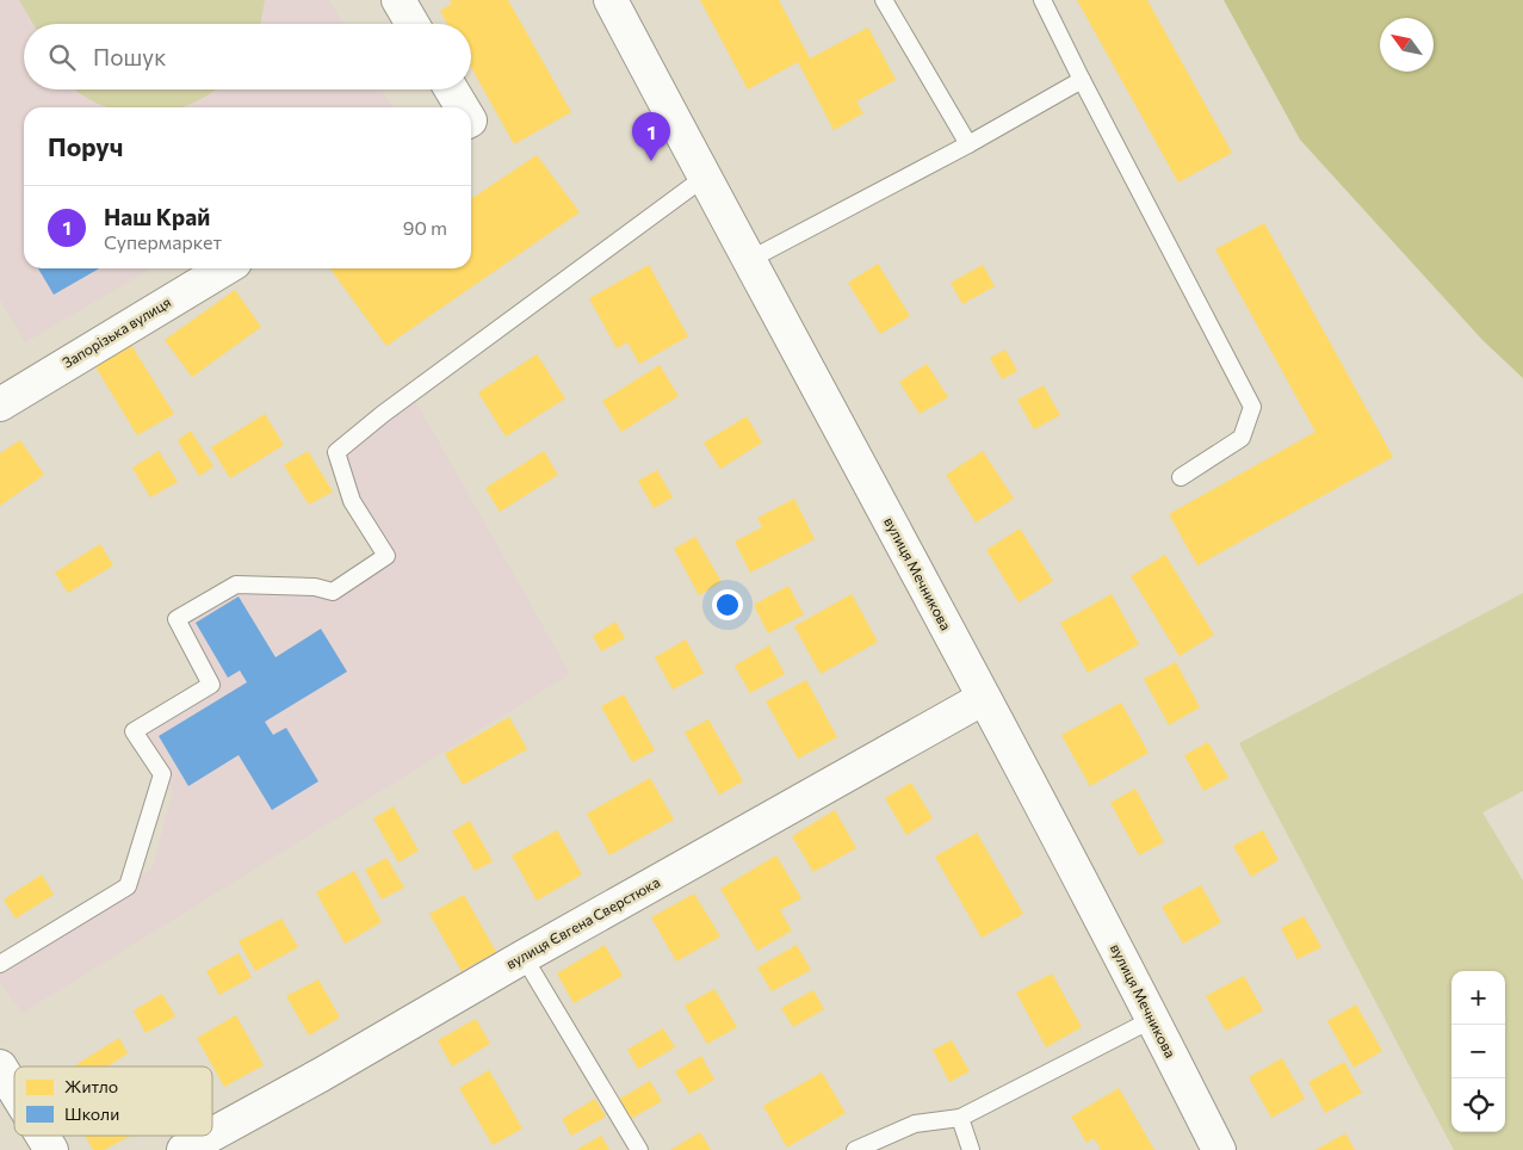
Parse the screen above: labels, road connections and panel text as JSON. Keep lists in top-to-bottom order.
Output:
{
  "streets": {
    "street": ["Запорізька вулиця", "вулиця Мечникова", "вулиця Євгена Сверстюка"]
  },
  "crossings": [
    ["вулиця Мечникова", "вулиця Євгена Сверстюка"]
  ],
  "legend": ["Житло", "Школи"],
  "north": "top left",
  "page": {
    "search": "Пошук",
    "heading": "Поруч",
    "pins": "1",
    "list": [
      {
        "mark": "1",
        "name": "Наш Край",
        "note": "Супермаркет",
        "value": "90 m"
      }
    ],
    "map_buttons": ["+", "−"]
  }
}
